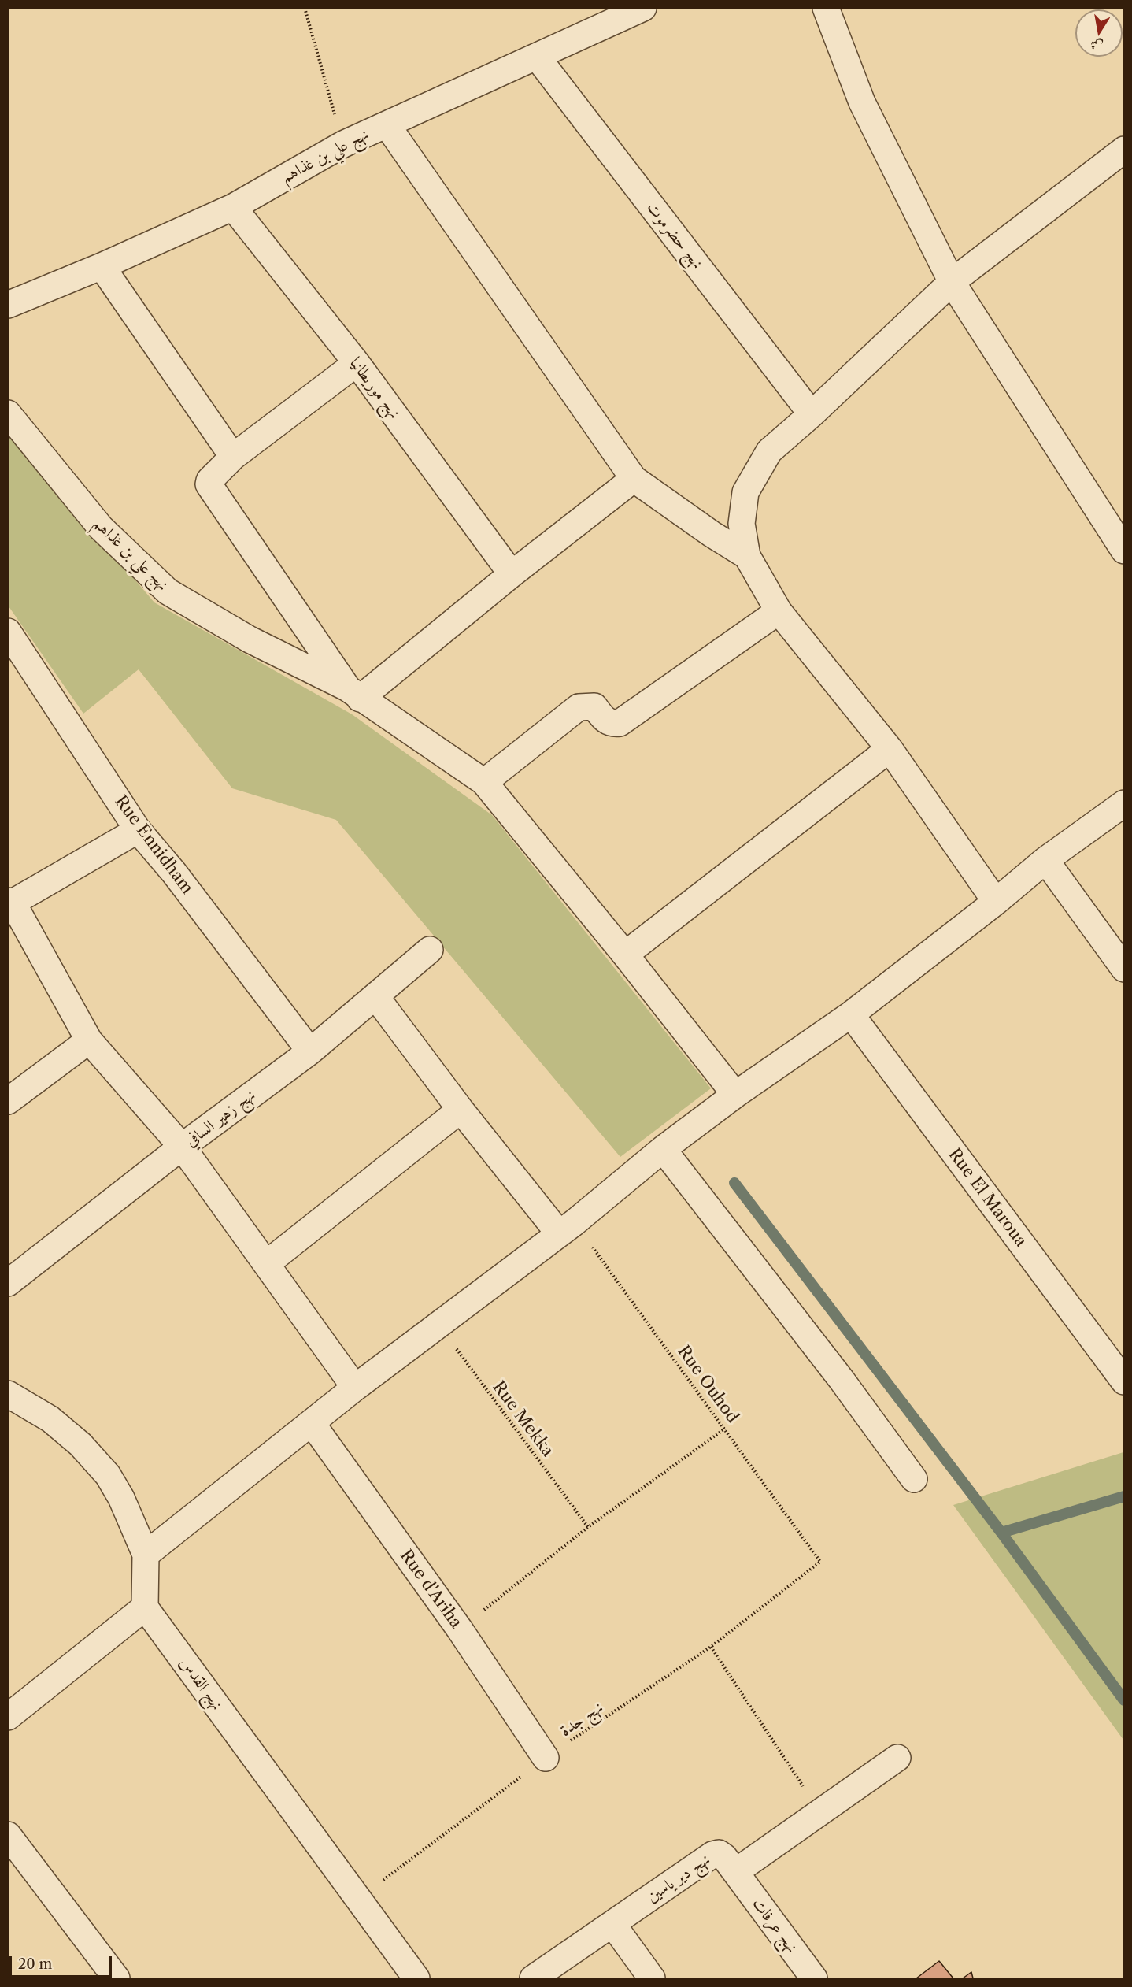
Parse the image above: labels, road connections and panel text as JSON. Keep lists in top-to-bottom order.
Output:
{
  "streets": {
    "street": [
      "نهج علي بن غذاهم",
      "نهج حضرموت",
      "نهج موريطانيا",
      "Rue Ennidham",
      "نهج زهير السافي",
      "Rue El Maroua",
      "Rue d'Ariha",
      "نهج القدس",
      "نهج دير ياسين",
      "نهج عرفات"
    ],
    "path": ["Rue Ouhod", "Rue Mekka", "نهج جدة"]
  },
  "crossings": [
    ["نهج علي بن غذاهم", "نهج حضرموت"],
    ["نهج علي بن غذاهم", "نهج موريطانيا"],
    ["Rue Ennidham", "نهج زهير السافي"],
    ["Rue Ouhod", "نهج جدة"],
    ["Rue d'Ariha", "نهج جدة"],
    ["نهج القدس", "نهج جدة"],
    ["نهج دير ياسين", "نهج عرفات"]
  ],
  "scale_bar": "20 m",
  "north": "bottom"
}
